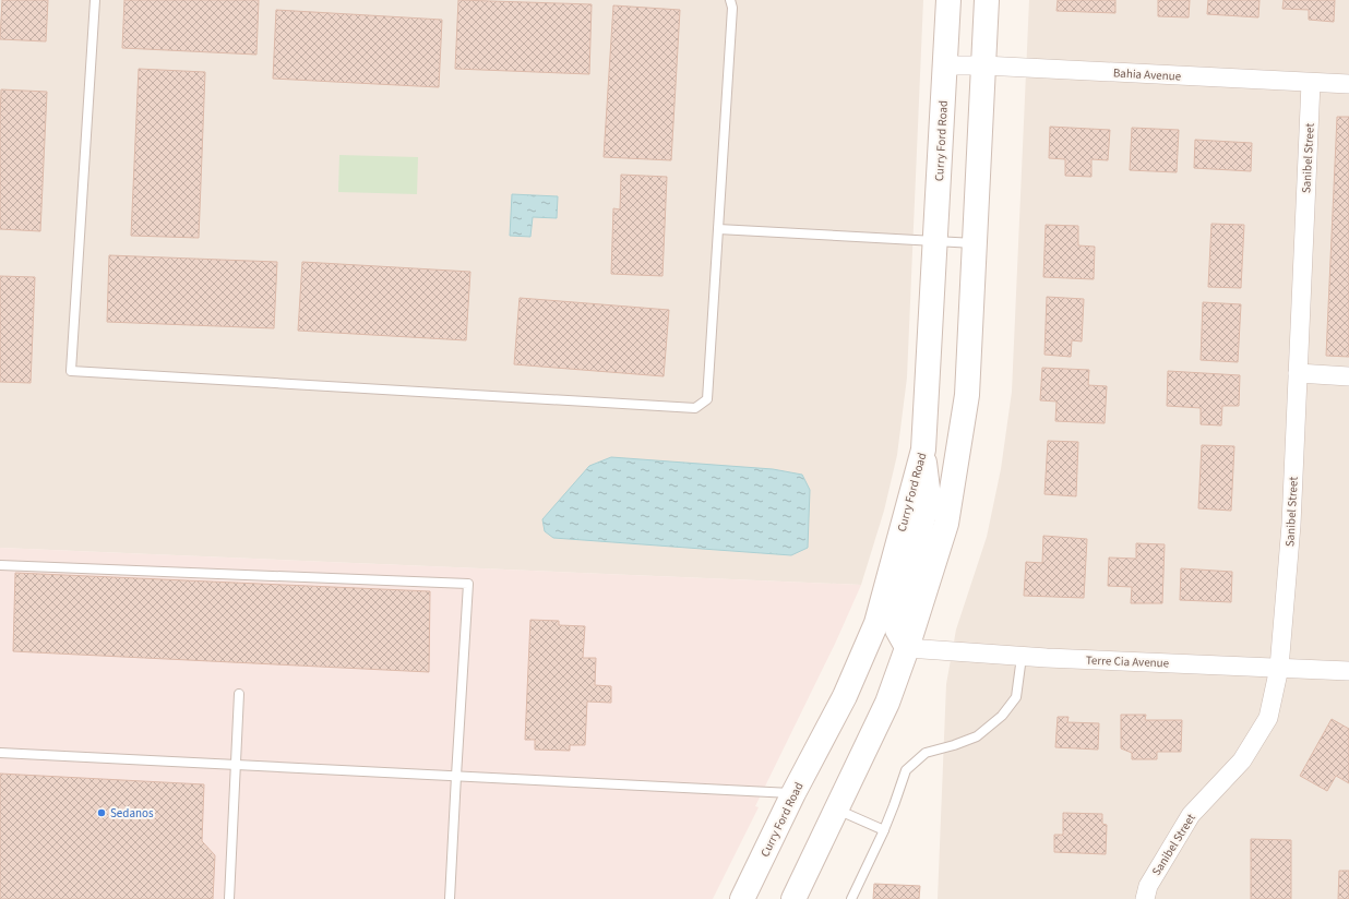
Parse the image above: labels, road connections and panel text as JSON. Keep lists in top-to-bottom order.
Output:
{
  "streets": {
    "main road": ["Curry Ford Road"],
    "street": ["Bahia Avenue", "Sanibel Street", "Terre Cia Avenue"]
  },
  "crossings": [
    ["Bahia Avenue", "Curry Ford Road"],
    ["Bahia Avenue", "Sanibel Street"],
    ["Sanibel Street", "Terre Cia Avenue"]
  ],
  "places": ["Sedanos"]
}
